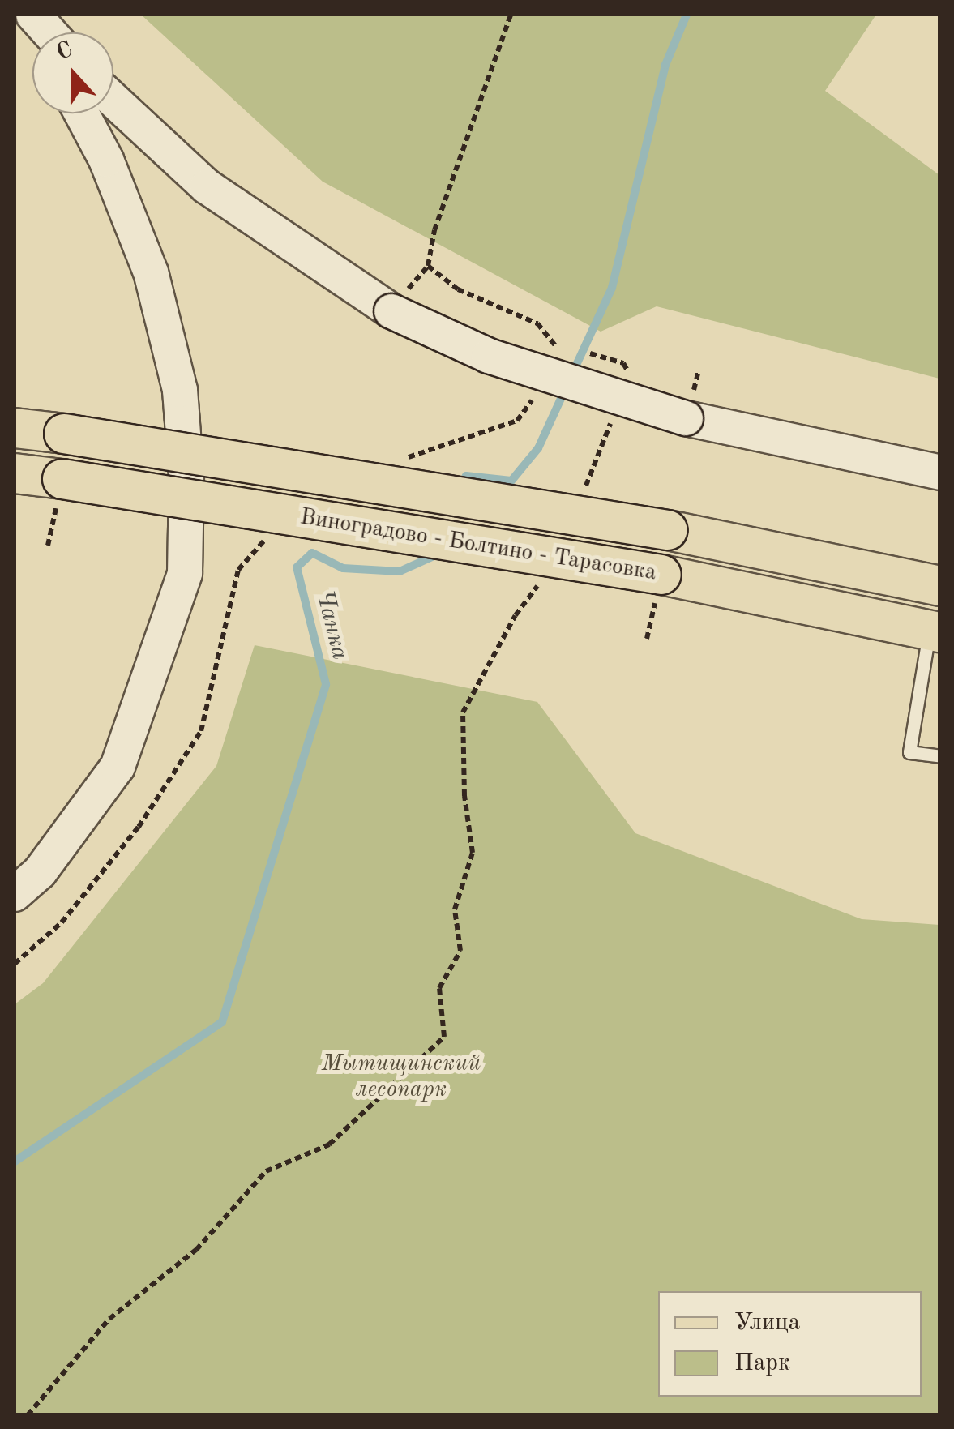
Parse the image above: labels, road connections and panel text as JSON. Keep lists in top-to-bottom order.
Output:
{
  "streets": {
    "main road": ["Виноградово - Болтино - Тарасовка"]
  },
  "water": ["Чанка"],
  "parks": ["Мытищинский лесопарк"],
  "legend": ["Улица", "Парк"],
  "north": "top"
}
